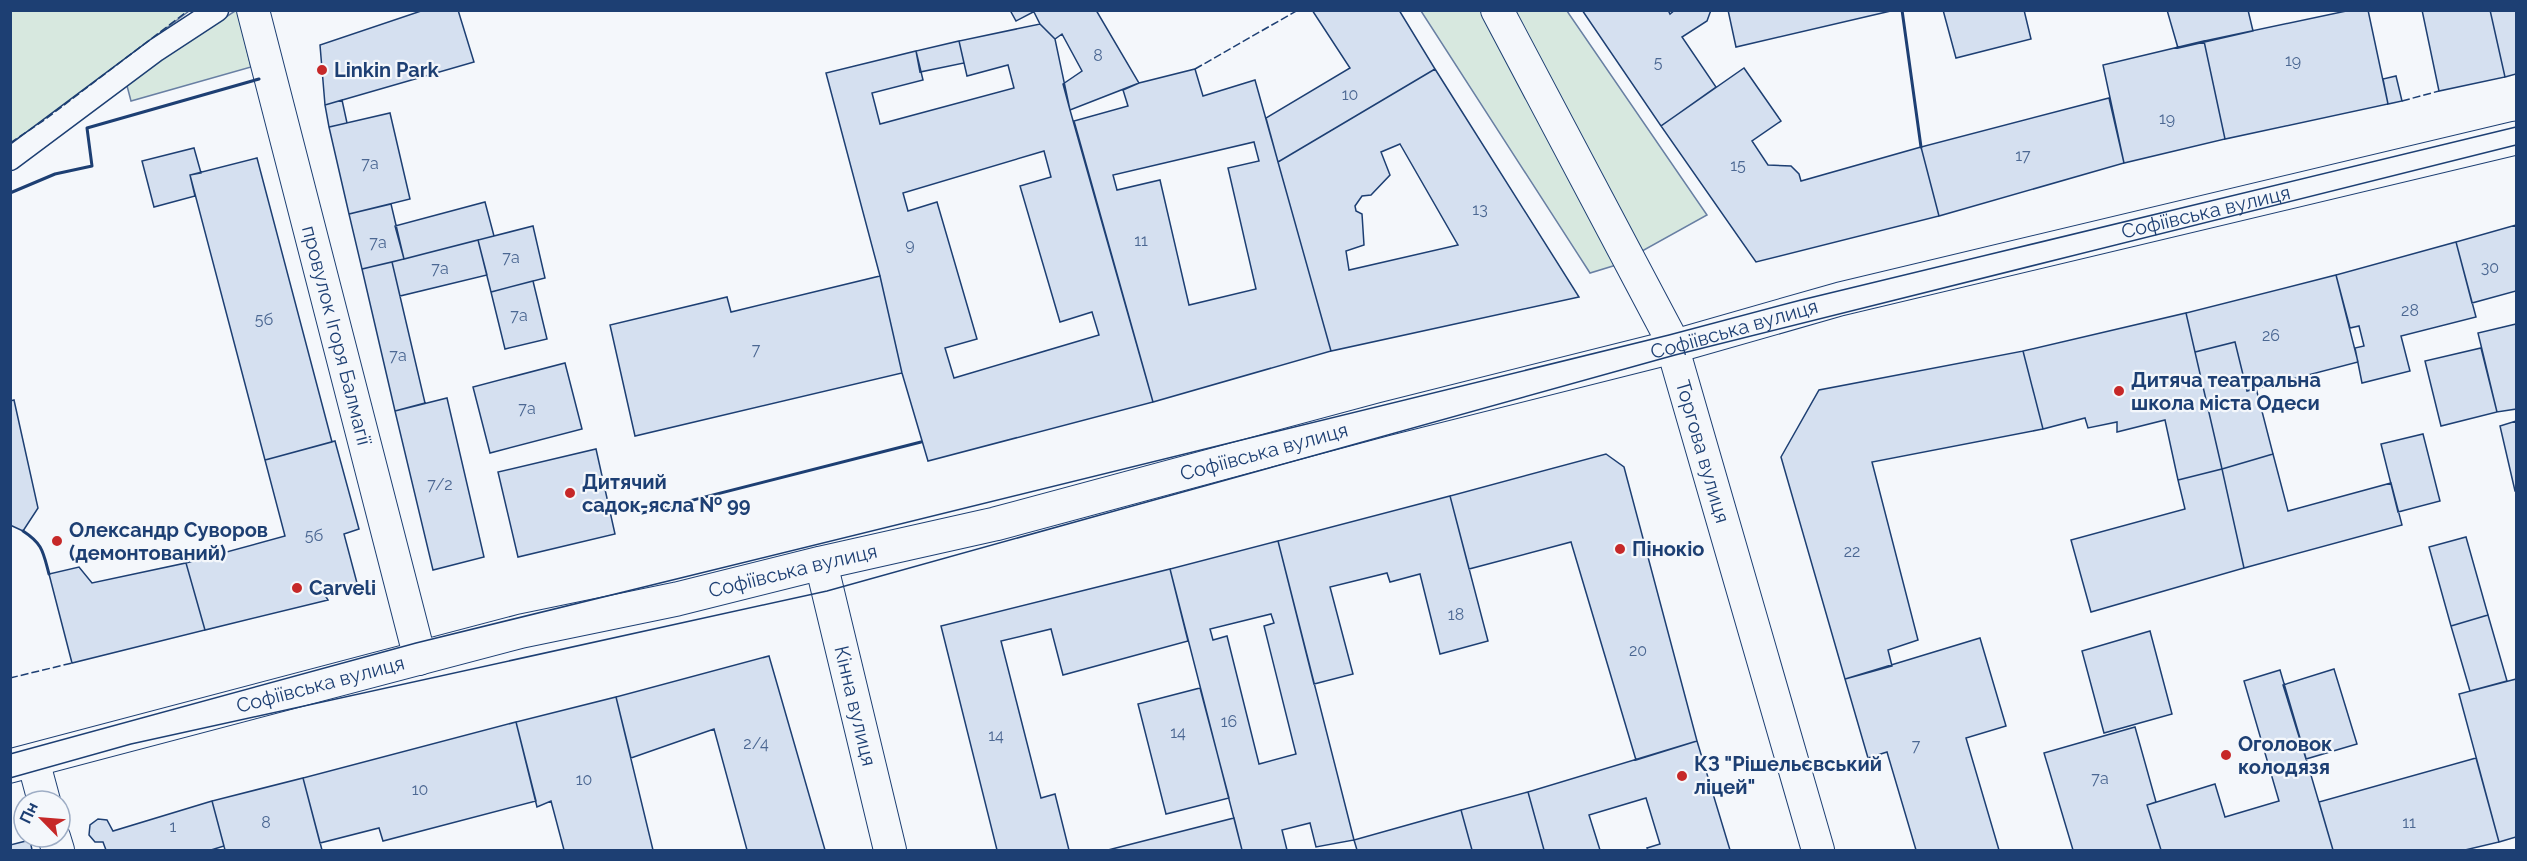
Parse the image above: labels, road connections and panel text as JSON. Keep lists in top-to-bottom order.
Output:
{
  "streets": {
    "main road": ["Софіївська вулиця"],
    "street": ["провулок Ігоря Балмагії", "Торгова вулиця", "Кінна вулиця"]
  },
  "crossings": [
    ["Софіївська вулиця", "провулок Ігоря Балмагії"],
    ["Софіївська вулиця", "Торгова вулиця"],
    ["Софіївська вулиця", "Кінна вулиця"]
  ],
  "places": [
    "Linkin Park",
    "Дитяча театральна школа міста Одеси",
    "Дитячий садок-ясла № 99",
    "Олександр Суворов (демонтований)",
    "Пінокіо",
    "Carveli",
    "Оголовок колодязя",
    "КЗ \"Рішельєвський ліцей\""
  ],
  "house_numbers": [
    "8",
    "19",
    "5",
    "10",
    "19",
    "17",
    "7а",
    "15",
    "13",
    "11",
    "7а",
    "9",
    "7а",
    "30",
    "7а",
    "28",
    "7а",
    "5б",
    "26",
    "7",
    "7а",
    "7а",
    "7/2",
    "5б",
    "22",
    "18",
    "20",
    "16",
    "14",
    "14",
    "2/4",
    "7",
    "7а",
    "10",
    "10",
    "8",
    "11",
    "1"
  ],
  "north": "top left"
}
